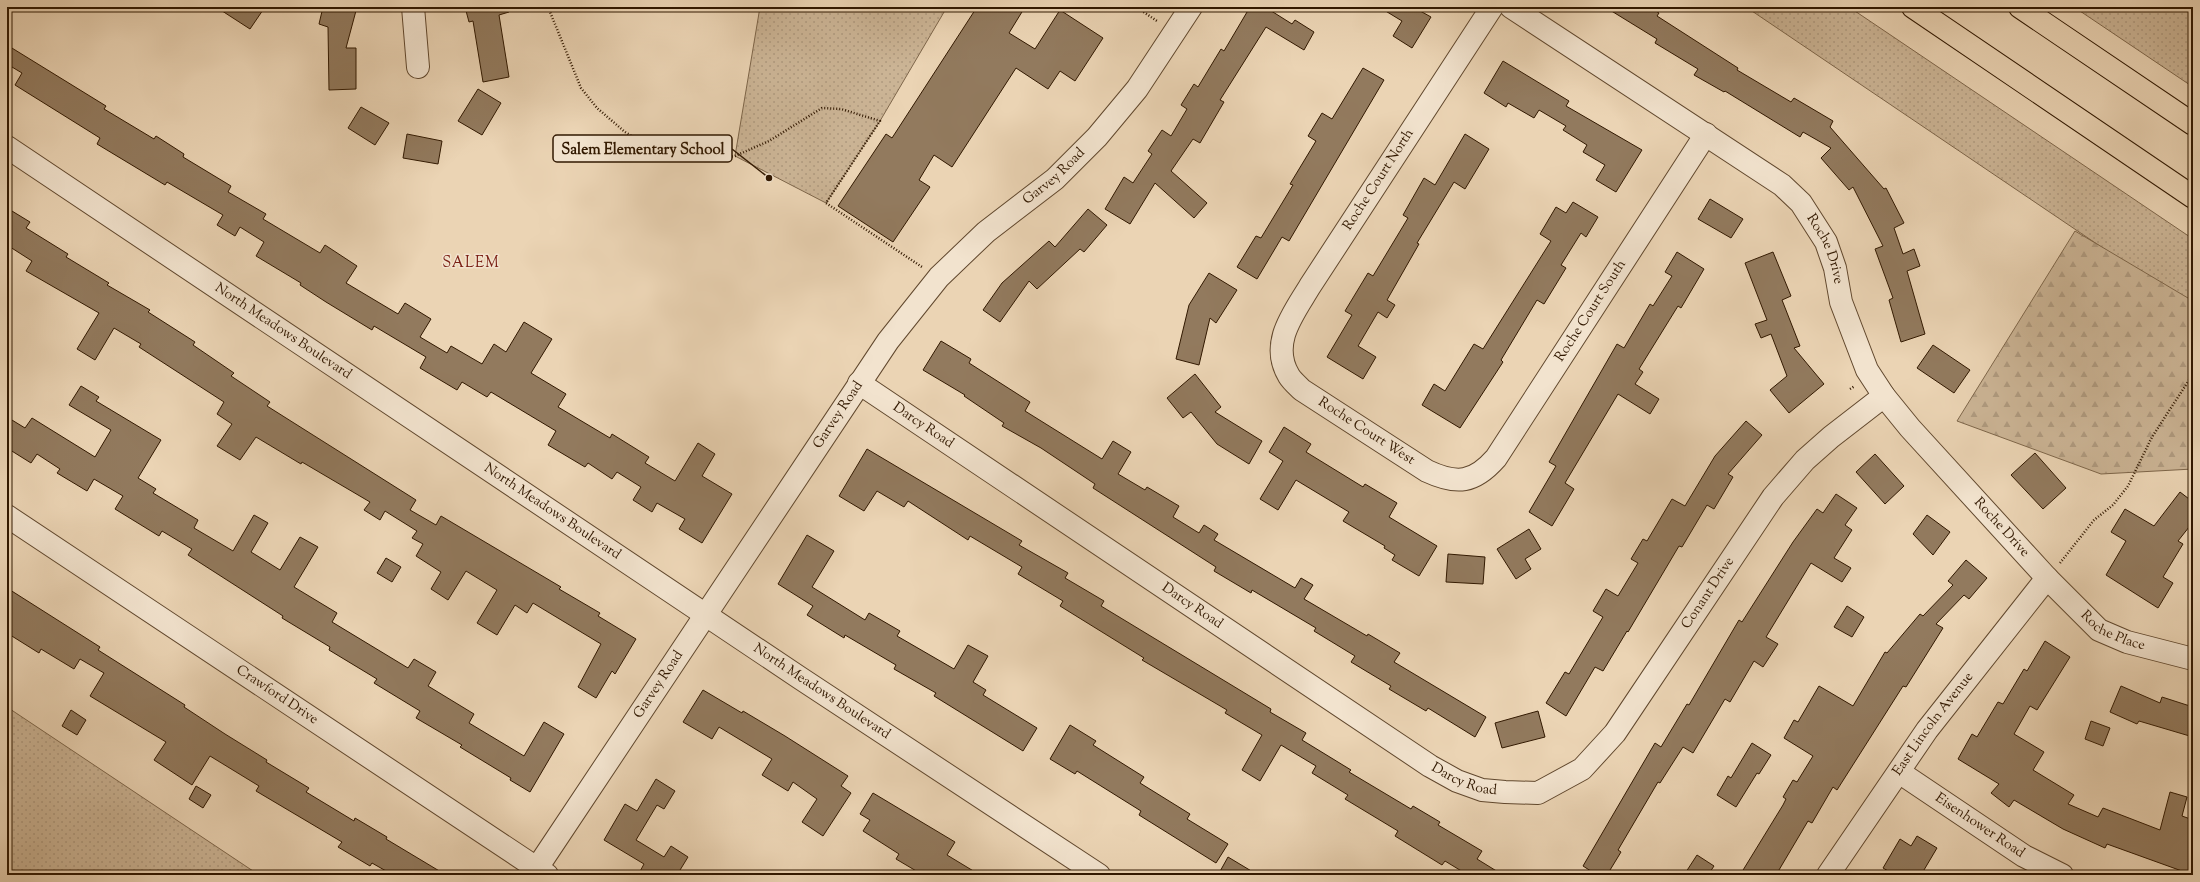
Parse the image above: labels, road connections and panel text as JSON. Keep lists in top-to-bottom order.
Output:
{
  "streets": {
    "street": [
      "Garvey Road",
      "Roche Court North",
      "Roche Drive",
      "Roche Court South",
      "North Meadows Boulevard",
      "Darcy Road",
      "Roche Court West",
      "Conant Drive",
      "Roche Place",
      "Crawford Drive",
      "East Lincoln Avenue",
      "Eisenhower Road"
    ]
  },
  "crossings": [
    ["Garvey Road", "North Meadows Boulevard"],
    ["Garvey Road", "Darcy Road"],
    ["Garvey Road", "Crawford Drive"],
    ["Roche Court North", "Roche Court West"],
    ["Roche Drive", "Roche Court South"],
    ["Roche Drive", "Conant Drive"],
    ["Roche Drive", "Roche Place"],
    ["Roche Drive", "East Lincoln Avenue"],
    ["Roche Court South", "Roche Court West"],
    ["Darcy Road", "Conant Drive"],
    ["Roche Place", "East Lincoln Avenue"],
    ["East Lincoln Avenue", "Eisenhower Road"]
  ],
  "districts": ["SALEM"],
  "places": ["Salem Elementary School"]
}
